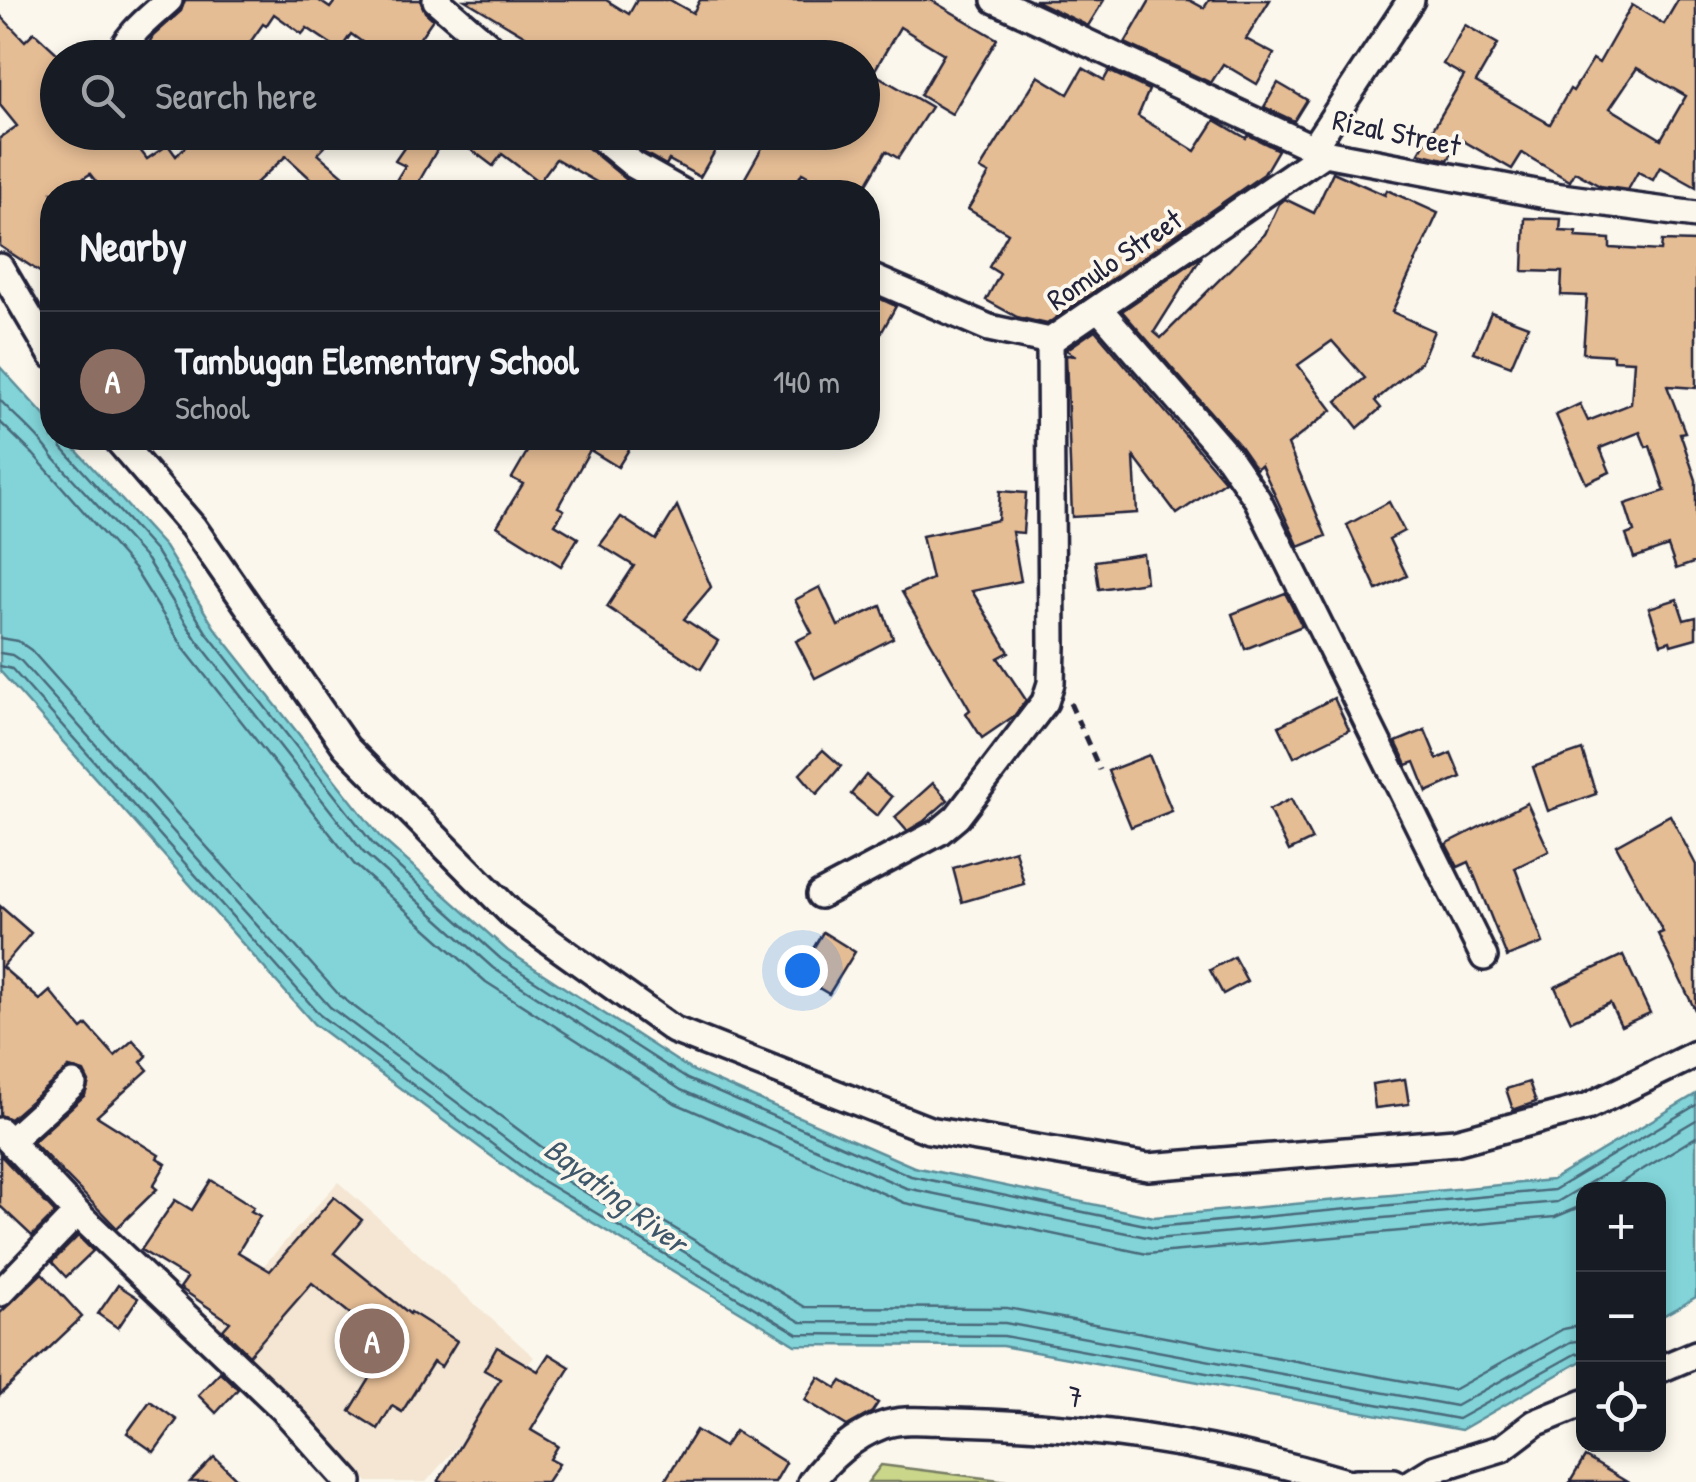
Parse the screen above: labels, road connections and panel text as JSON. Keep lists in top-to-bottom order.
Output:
{
  "streets": {
    "street": ["Rizal Street", "Romulo Street", "7"]
  },
  "crossings": [
    ["Rizal Street", "Romulo Street"]
  ],
  "water": ["Bayating River"],
  "page": {
    "search": "Search here",
    "heading": "Nearby",
    "list": [
      {
        "mark": "A",
        "name": "Tambugan Elementary School",
        "note": "School",
        "value": "140 m"
      }
    ],
    "map_buttons": ["+", "−"],
    "pins": "A"
  }
}
